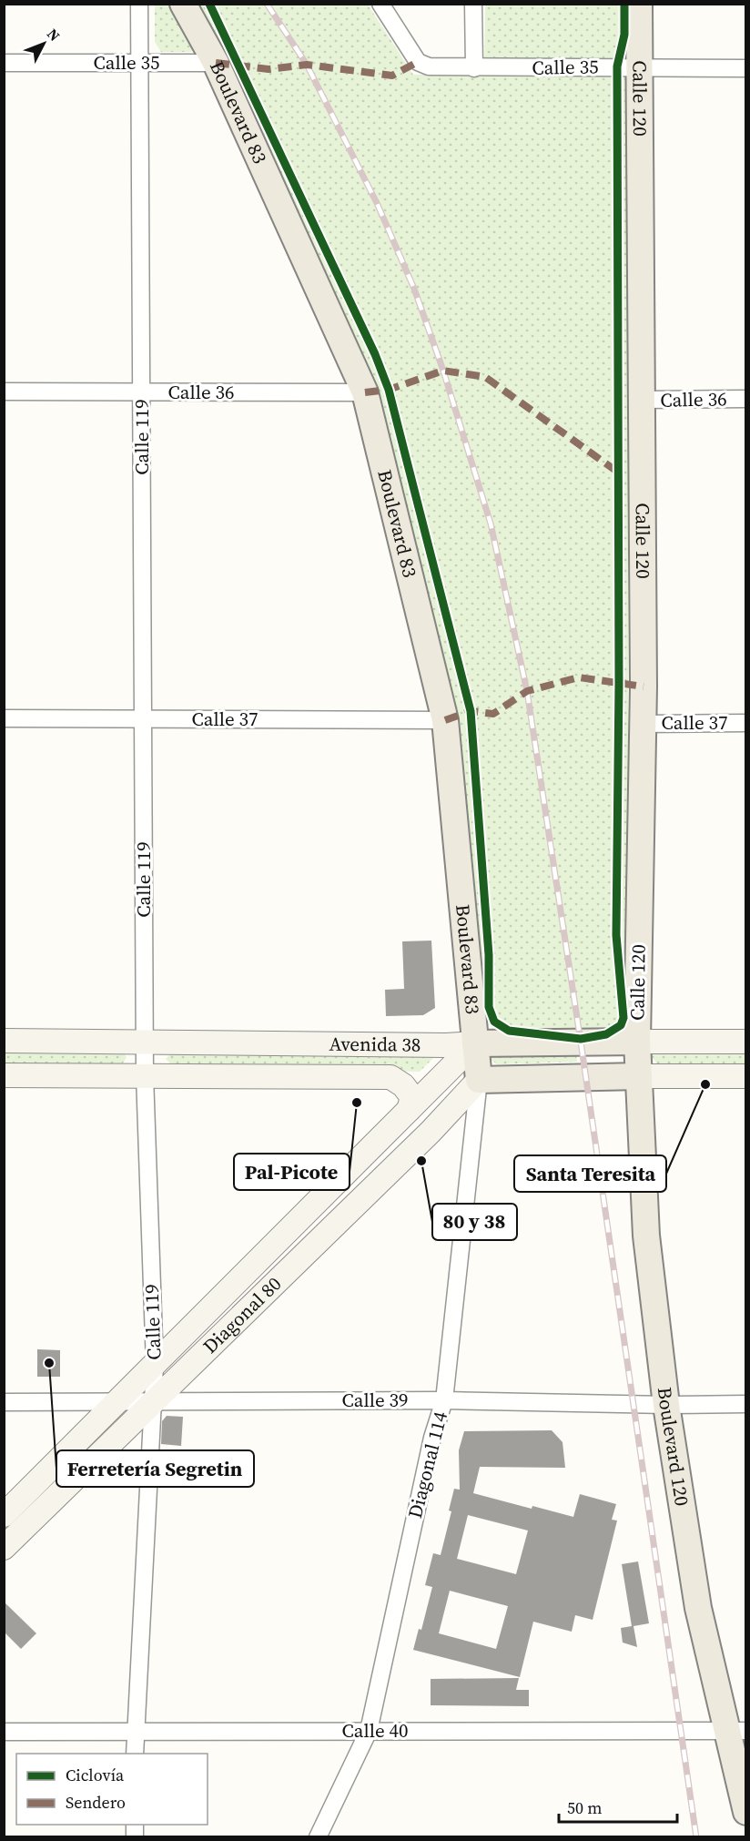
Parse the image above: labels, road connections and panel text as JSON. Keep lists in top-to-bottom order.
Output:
{
  "streets": {
    "main road": [
      "Calle 120",
      "Boulevard 83",
      "Avenida 38",
      "Diagonal 80",
      "Boulevard 120"
    ],
    "street": [
      "Calle 35",
      "Calle 36",
      "Calle 119",
      "Calle 37",
      "Calle 39",
      "Diagonal 114",
      "Calle 40"
    ]
  },
  "crossings": [
    ["Calle 35", "Calle 120"],
    ["Calle 35", "Boulevard 83"],
    ["Calle 35", "Calle 119"],
    ["Calle 120", "Calle 36"],
    ["Calle 120", "Calle 37"],
    ["Calle 120", "Avenida 38"],
    ["Calle 120", "Boulevard 120"],
    ["Boulevard 83", "Calle 36"],
    ["Boulevard 83", "Calle 37"],
    ["Boulevard 83", "Avenida 38"],
    ["Boulevard 83", "Diagonal 80"],
    ["Boulevard 83", "Diagonal 114"],
    ["Calle 36", "Calle 119"],
    ["Calle 119", "Calle 37"],
    ["Calle 119", "Avenida 38"],
    ["Calle 119", "Diagonal 80"],
    ["Calle 119", "Calle 39"],
    ["Calle 119", "Calle 40"],
    ["Avenida 38", "Diagonal 80"],
    ["Diagonal 80", "Calle 39"],
    ["Diagonal 80", "Diagonal 114"],
    ["Calle 39", "Boulevard 120"],
    ["Calle 39", "Diagonal 114"],
    ["Boulevard 120", "Calle 40"],
    ["Diagonal 114", "Calle 40"]
  ],
  "places": [
    "Santa Teresita",
    "Pal-Picote",
    "80 y 38",
    "Ferretería Segretin"
  ],
  "legend": ["Ciclovía", "Sendero"],
  "scale_bar": "50 m",
  "north": "top right"
}
